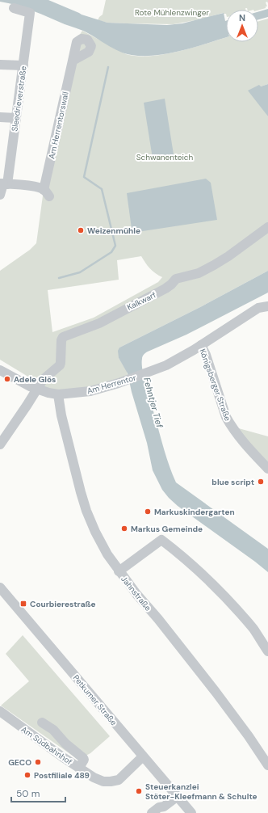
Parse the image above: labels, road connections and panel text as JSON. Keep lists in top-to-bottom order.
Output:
{
  "streets": {
    "street": [
      "Sleedrieverstraße",
      "Am Herrentorswall",
      "Kalkwarf",
      "Am Herrentor",
      "Königsberger Straße",
      "Jahnstraße",
      "Petkumer Straße",
      "Am Südbahnhof"
    ]
  },
  "crossings": [
    ["Sleedrieverstraße", "Am Herrentorswall"],
    ["Kalkwarf", "Am Herrentor"],
    ["Am Herrentor", "Königsberger Straße"],
    ["Am Herrentor", "Jahnstraße"],
    ["Petkumer Straße", "Am Südbahnhof"]
  ],
  "water": ["Fehntjer Tief"],
  "parks": ["Rote Mühlenzwinger", "Schwanenteich"],
  "places": {
    "other": [
      "Weizenmühle",
      "Adele Glös",
      "blue script",
      "Markuskindergarten",
      "Markus Gemeinde",
      "GECO",
      "Postfiliale 489",
      "Steuerkanzlei Stöter-Kleefmann & Schulte"
    ],
    "transit": ["Courbierestraße"]
  },
  "scale_bar": "50 m",
  "north": "top"
}
